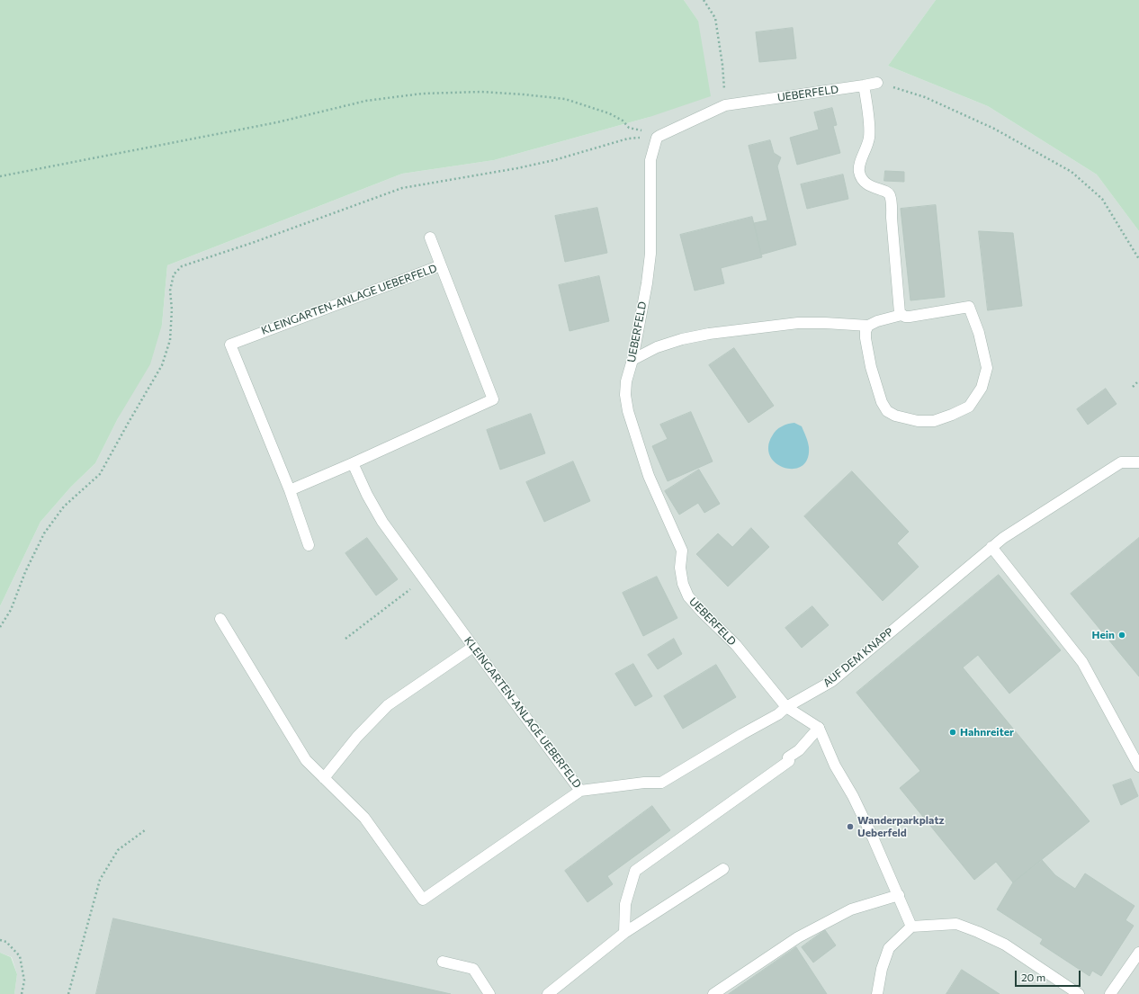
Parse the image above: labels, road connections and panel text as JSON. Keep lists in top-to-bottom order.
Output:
{
  "streets": {
    "street": ["UEBERFELD", "KLEINGARTEN-ANLAGE UEBERFELD", "AUF DEM KNAPP"]
  },
  "crossings": [
    ["UEBERFELD", "KLEINGARTEN-ANLAGE UEBERFELD"],
    ["UEBERFELD", "AUF DEM KNAPP"],
    ["KLEINGARTEN-ANLAGE UEBERFELD", "AUF DEM KNAPP"]
  ],
  "places": ["Hein", "Hahnreiter", "Wanderparkplatz Ueberfeld"],
  "scale_bar": "20 m"
}
